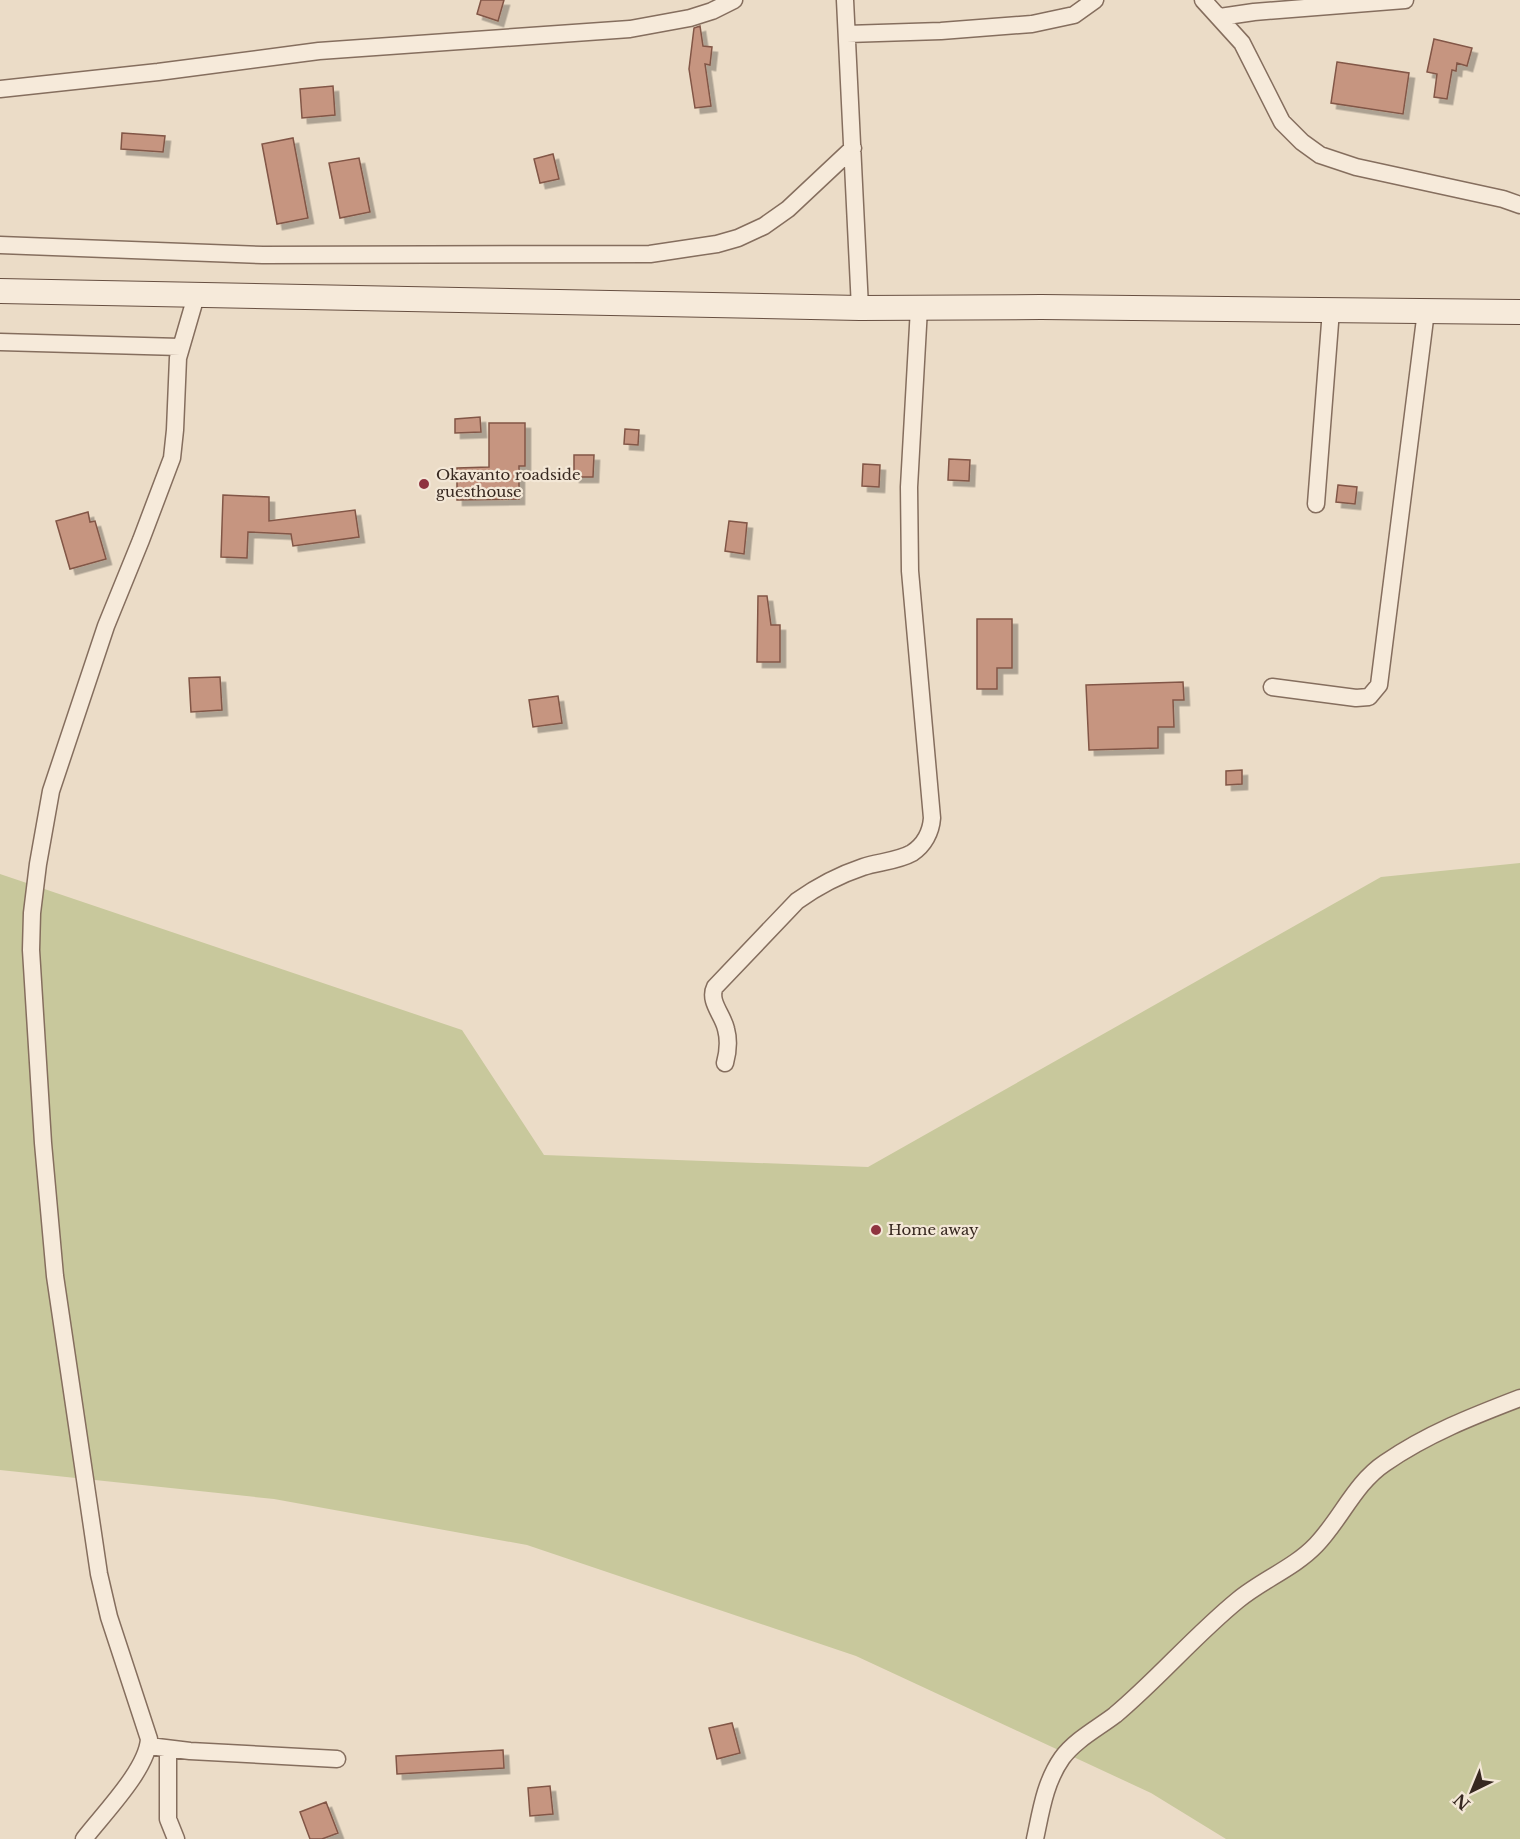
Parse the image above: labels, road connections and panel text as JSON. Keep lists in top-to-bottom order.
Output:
{
  "places": ["Okavanto roadside guesthouse", "Home away"],
  "north": "bottom left"
}
